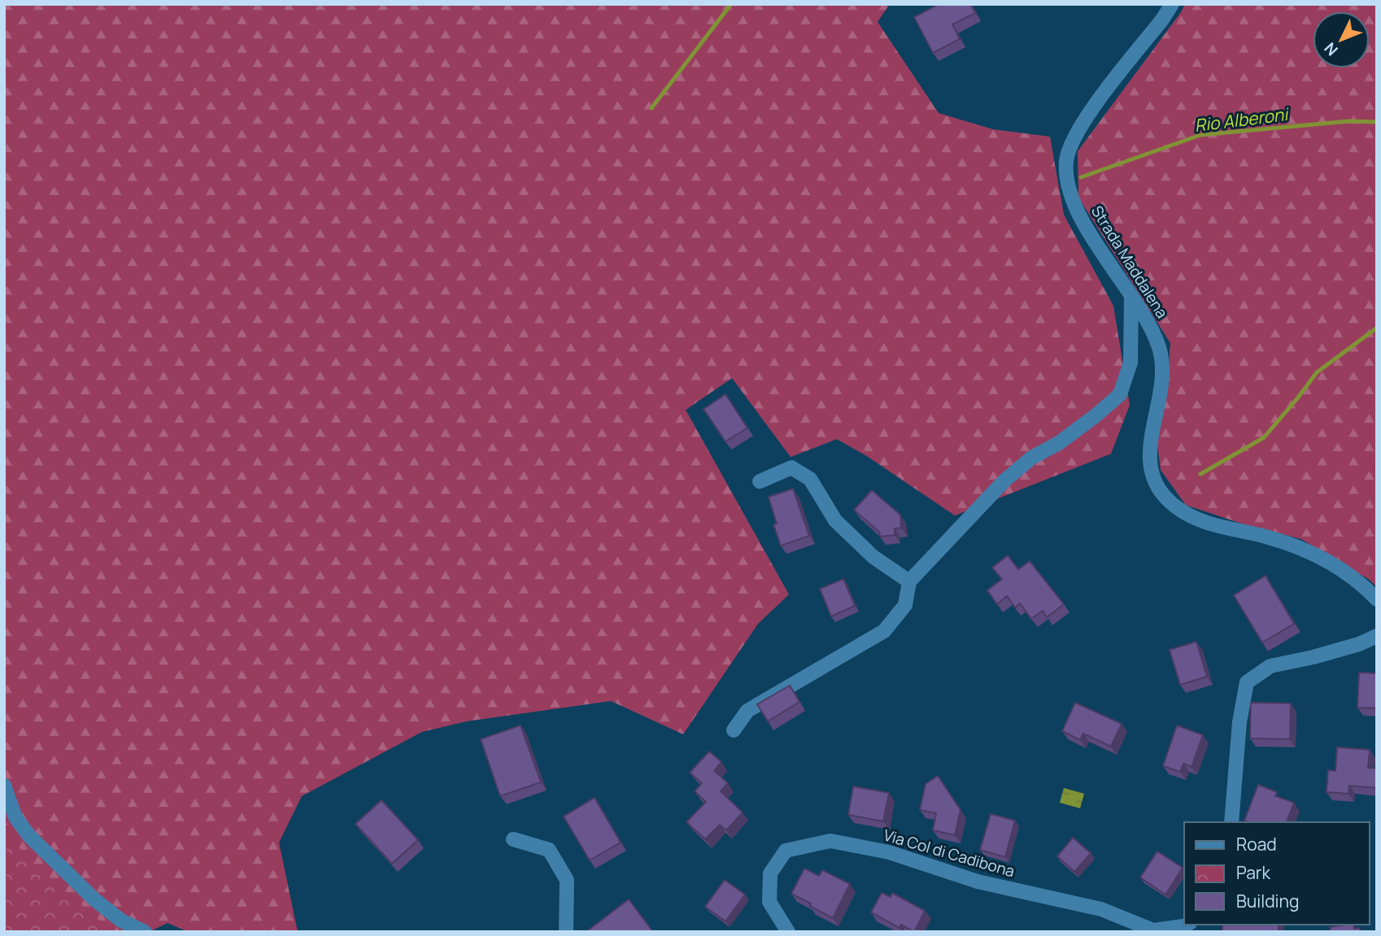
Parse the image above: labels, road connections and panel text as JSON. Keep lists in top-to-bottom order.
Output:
{
  "streets": {
    "street": ["Strada Maddalena", "Via Col di Cadibona"]
  },
  "water": ["Rio Alberoni"],
  "legend": ["Road", "Park", "Building"],
  "north": "bottom left"
}
